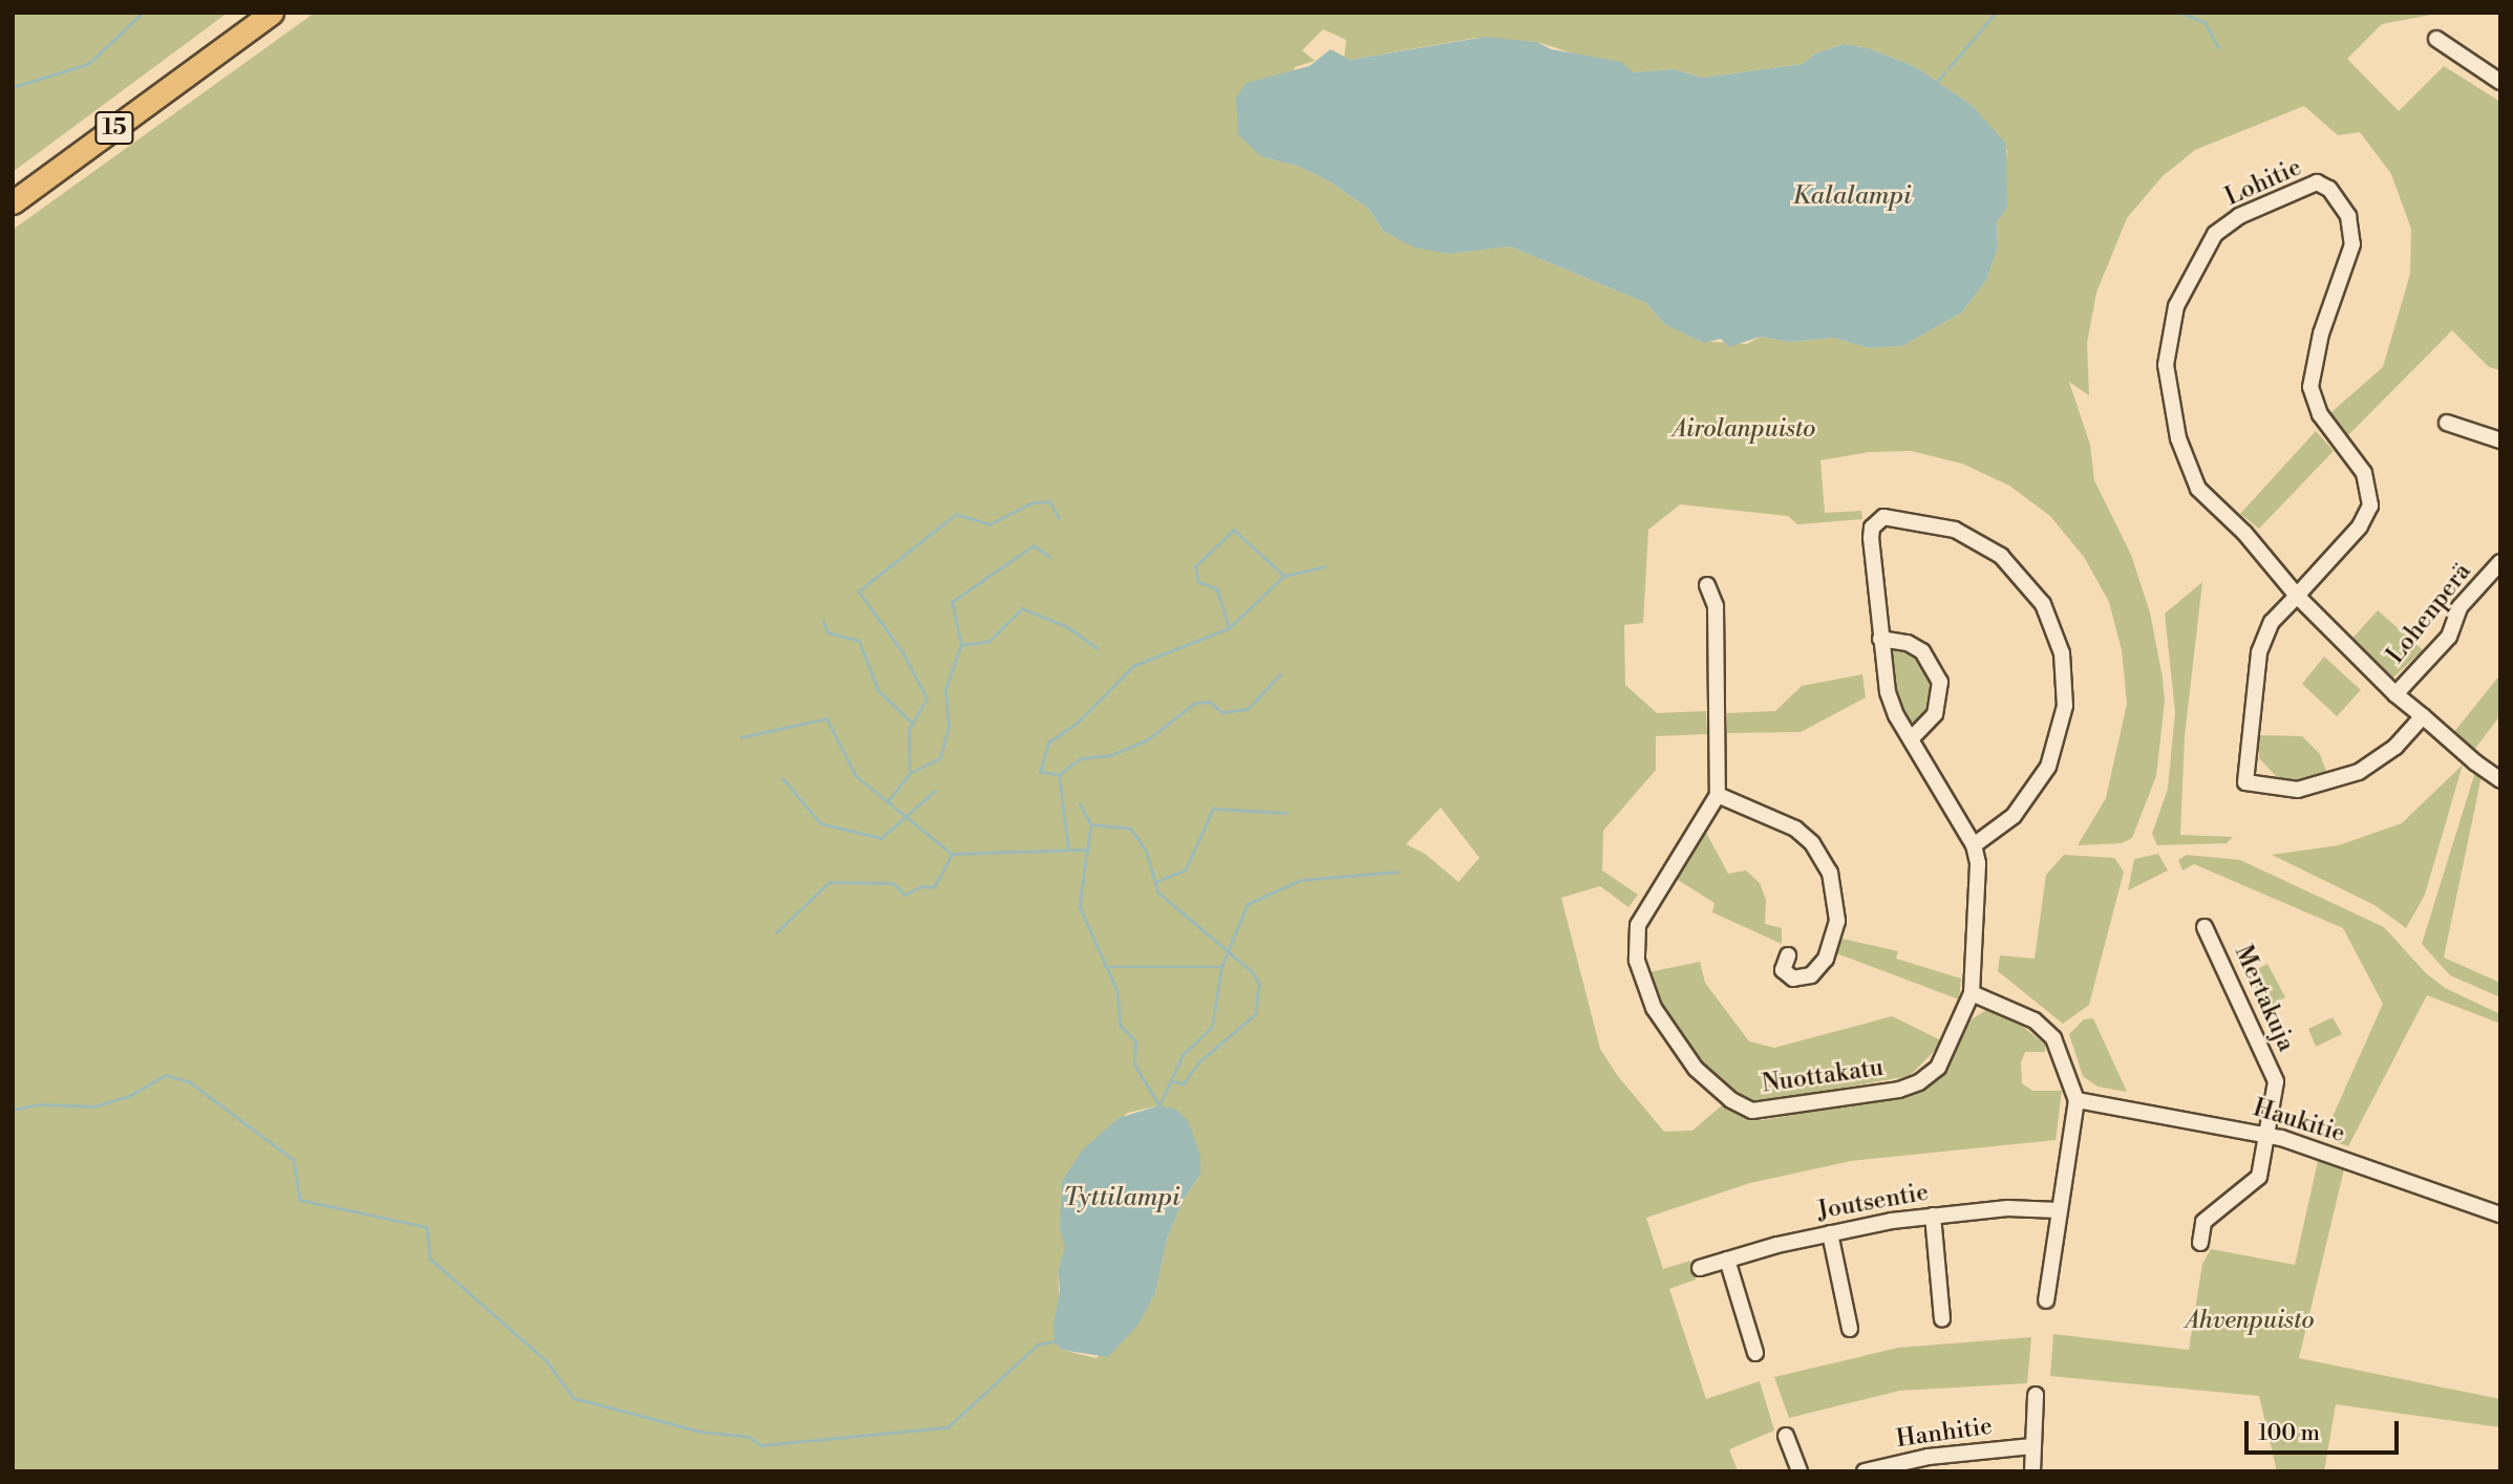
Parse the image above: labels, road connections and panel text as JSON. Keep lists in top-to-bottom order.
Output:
{
  "streets": {
    "highway": ["15"],
    "street": [
      "Lohitie",
      "Lohenperä",
      "Mertakuja",
      "Nuottakatu",
      "Haukitie",
      "Joutsentie",
      "Hanhitie"
    ]
  },
  "crossings": [
    ["Lohitie", "Lohenperä"],
    ["Mertakuja", "Haukitie"]
  ],
  "water": ["Kalalampi", "Tyttilampi"],
  "parks": ["Airolanpuisto", "Ahvenpuisto"],
  "scale_bar": "100 m"
}
